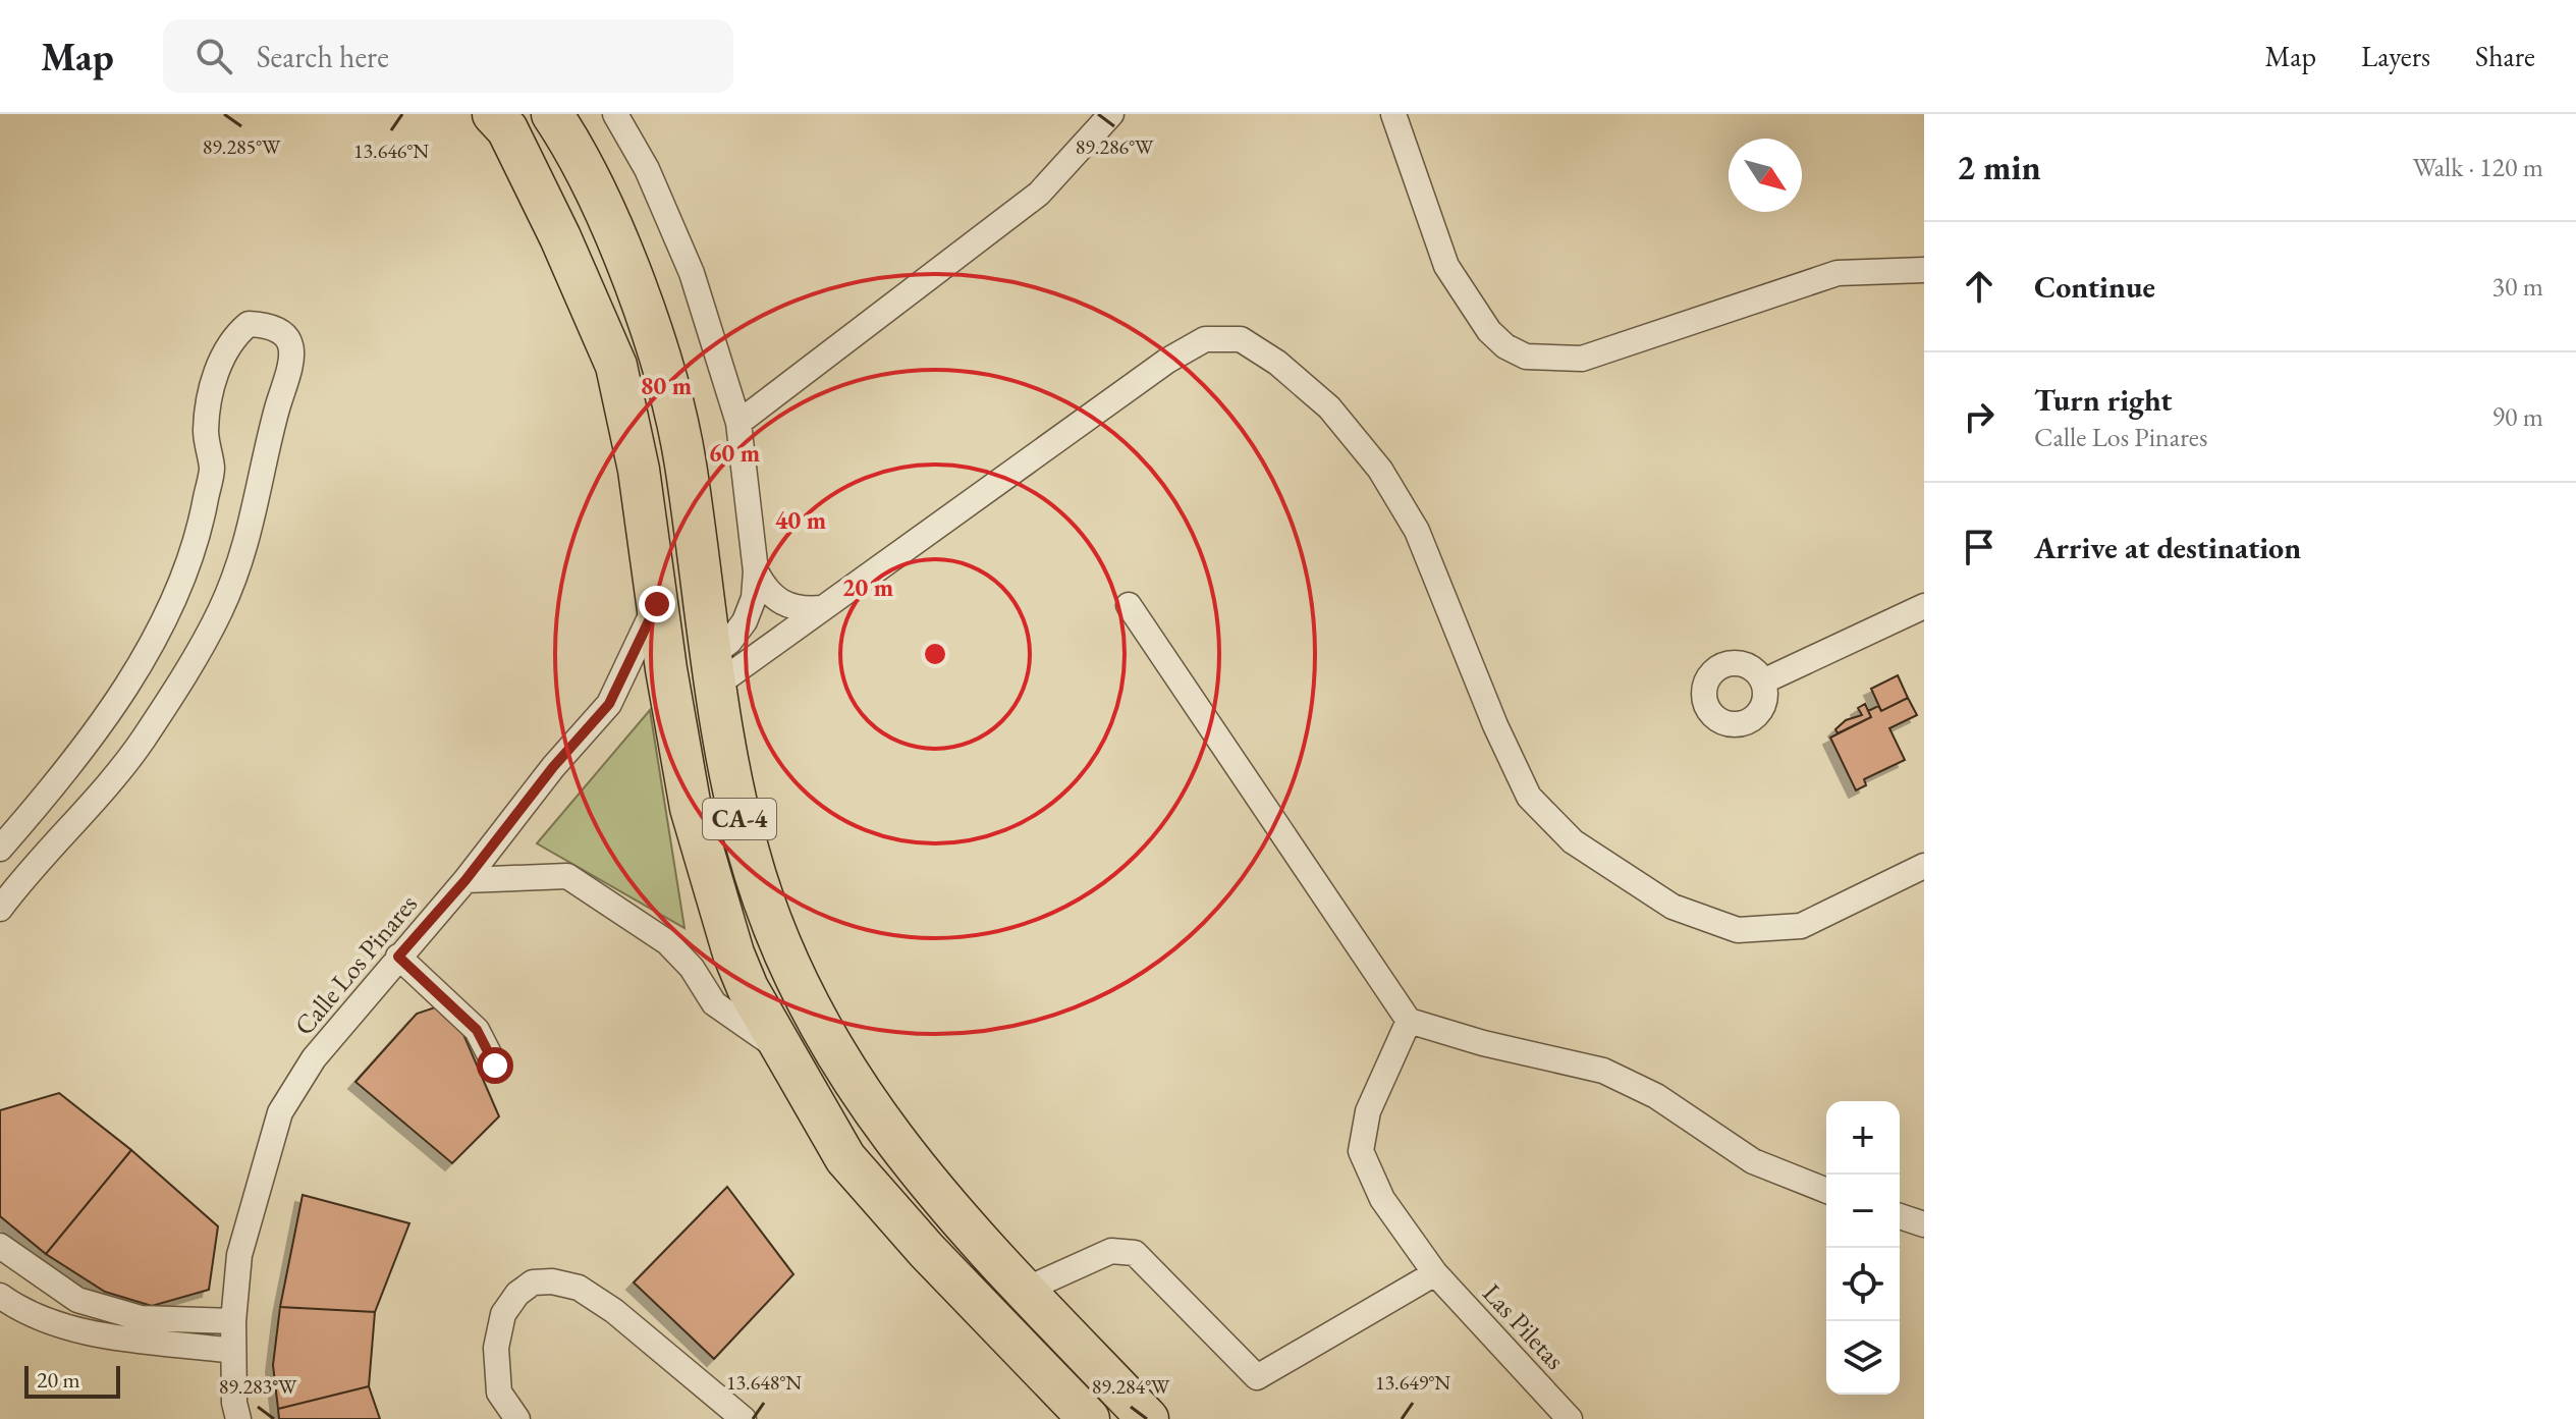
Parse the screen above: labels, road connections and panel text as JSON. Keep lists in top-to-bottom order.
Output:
{
  "streets": {
    "highway": ["CA-4"],
    "street": ["Calle Los Pinares", "Las Piletas"]
  },
  "crossings": [
    ["CA-4", "Calle Los Pinares"]
  ],
  "scale_bar": "20 m",
  "north": "bottom right",
  "page": {
    "header": "Map",
    "search": "Search here",
    "nav": ["Map", "Layers", "Share"],
    "heading": ["2 min", "Walk · 120 m"],
    "list": [
      ["Continue", "30 m"],
      ["Turn right", "Calle Los Pinares", "90 m"],
      "Arrive at destination"
    ],
    "map_buttons": ["+", "−"],
    "scale": "20 m"
  },
  "coordinates": [
    "89.285°W",
    "89.286°W",
    "13.646°N",
    "13.648°N",
    "13.649°N",
    "89.283°W",
    "89.284°W"
  ],
  "rings": [
    "80 m",
    "60 m",
    "40 m",
    "20 m"
  ]
}
